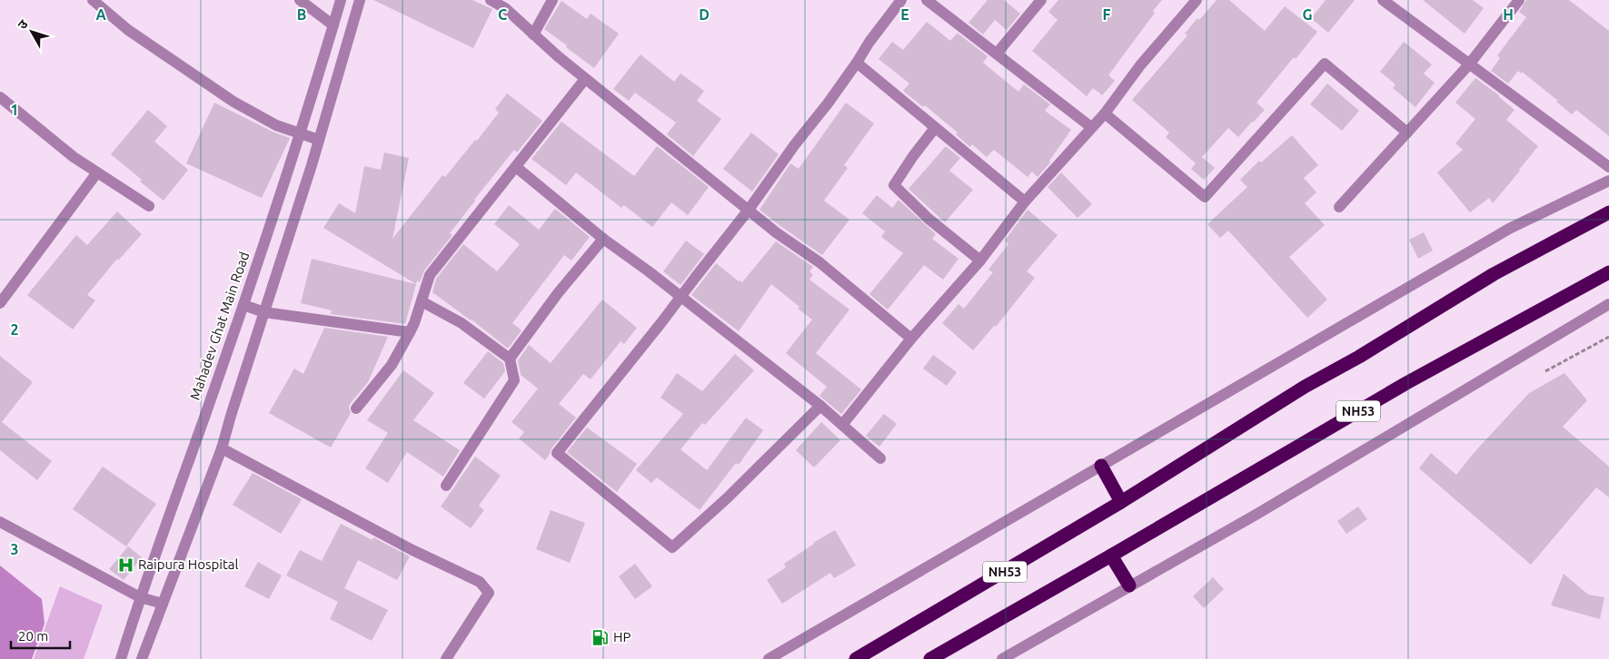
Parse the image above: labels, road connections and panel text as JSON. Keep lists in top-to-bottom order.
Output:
{
  "streets": {
    "highway": ["NH53"],
    "street": ["Mahadev Ghat Main Road"]
  },
  "places": {
    "hospital": ["Raipura Hospital"],
    "fuel station": ["HP"]
  },
  "scale_bar": "20 m",
  "north": "top left",
  "grid": {
    "columns": [
      "A",
      "B",
      "C",
      "D",
      "E",
      "F",
      "G",
      "H"
    ],
    "rows": ["1", "2", "3"]
  }
}
